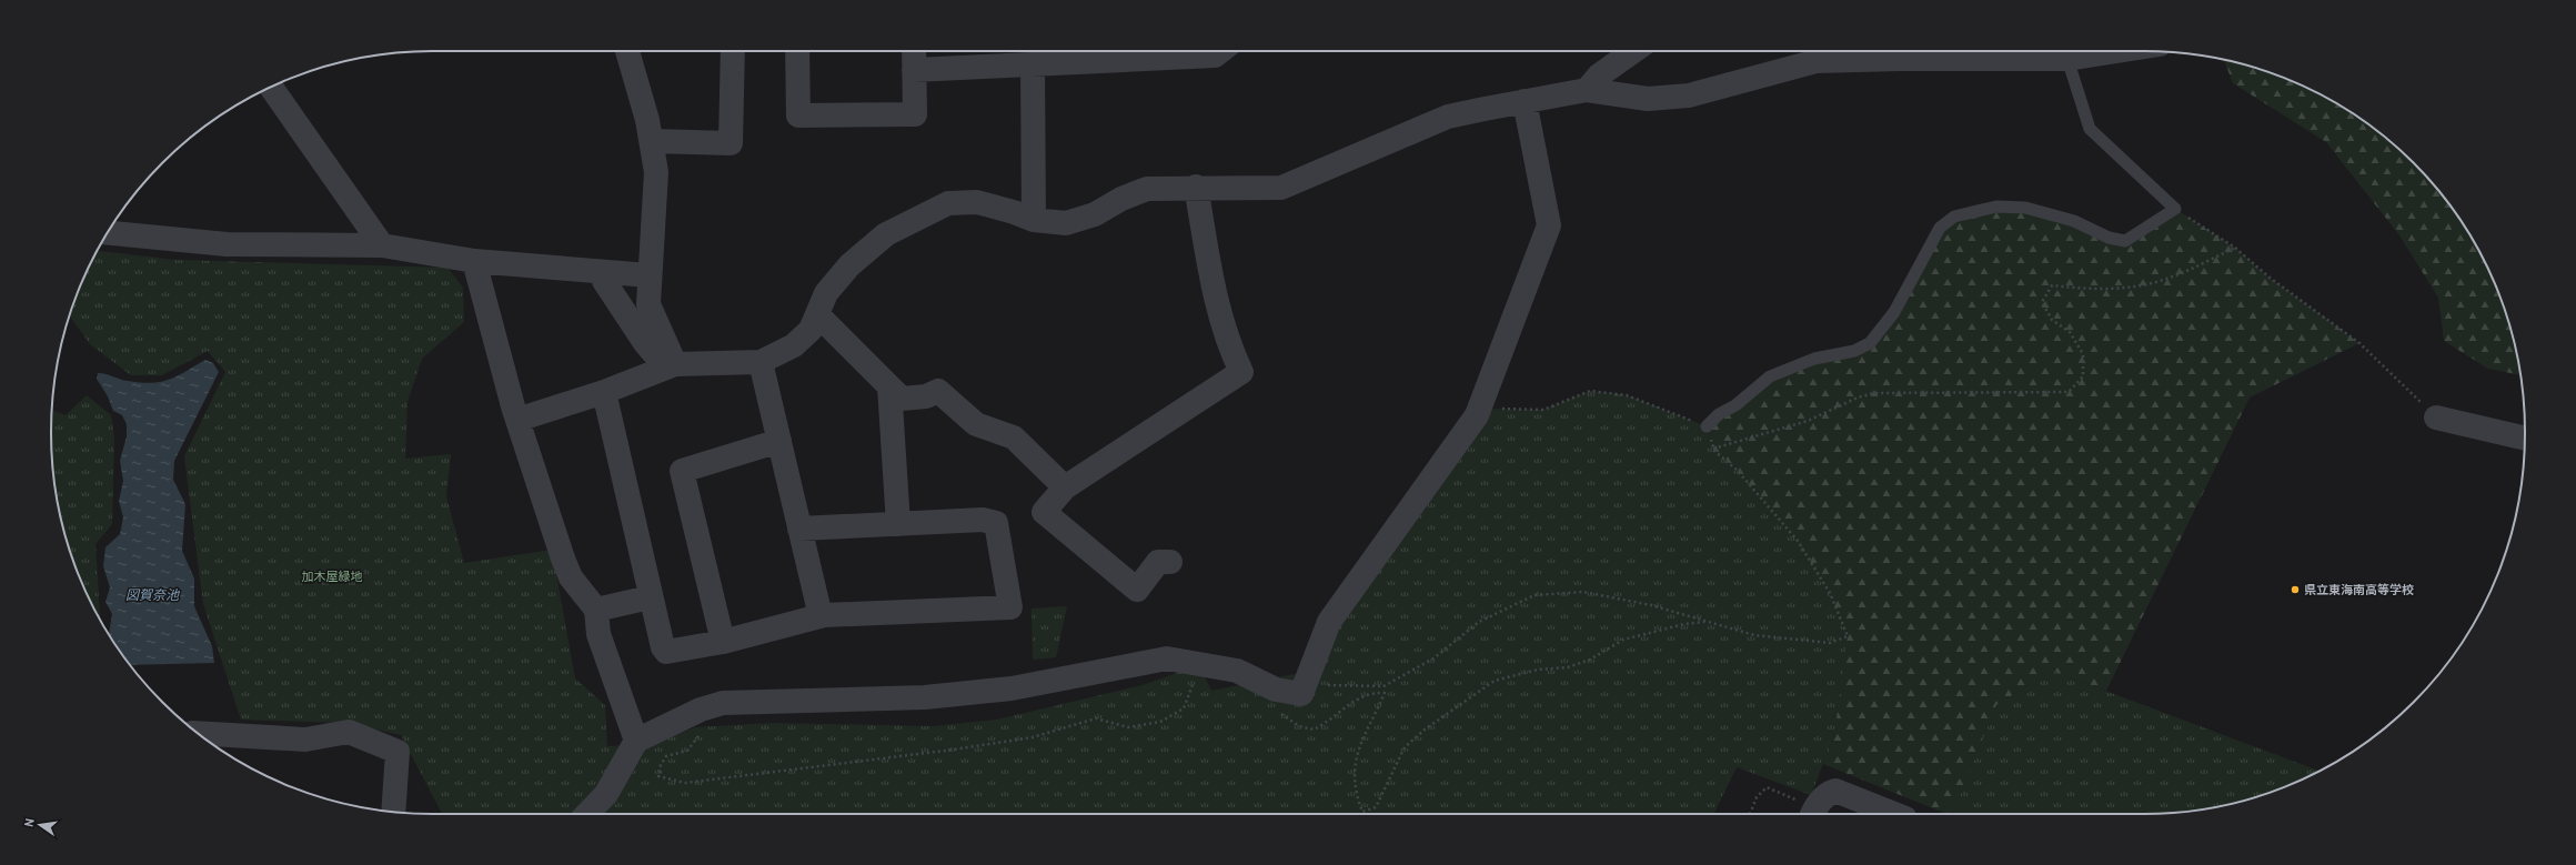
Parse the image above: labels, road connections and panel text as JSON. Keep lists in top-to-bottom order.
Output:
{
  "water": ["図賀奈池"],
  "parks": ["加木屋緑地"],
  "places": ["県立東海南高等学校"],
  "north": "left"
}
